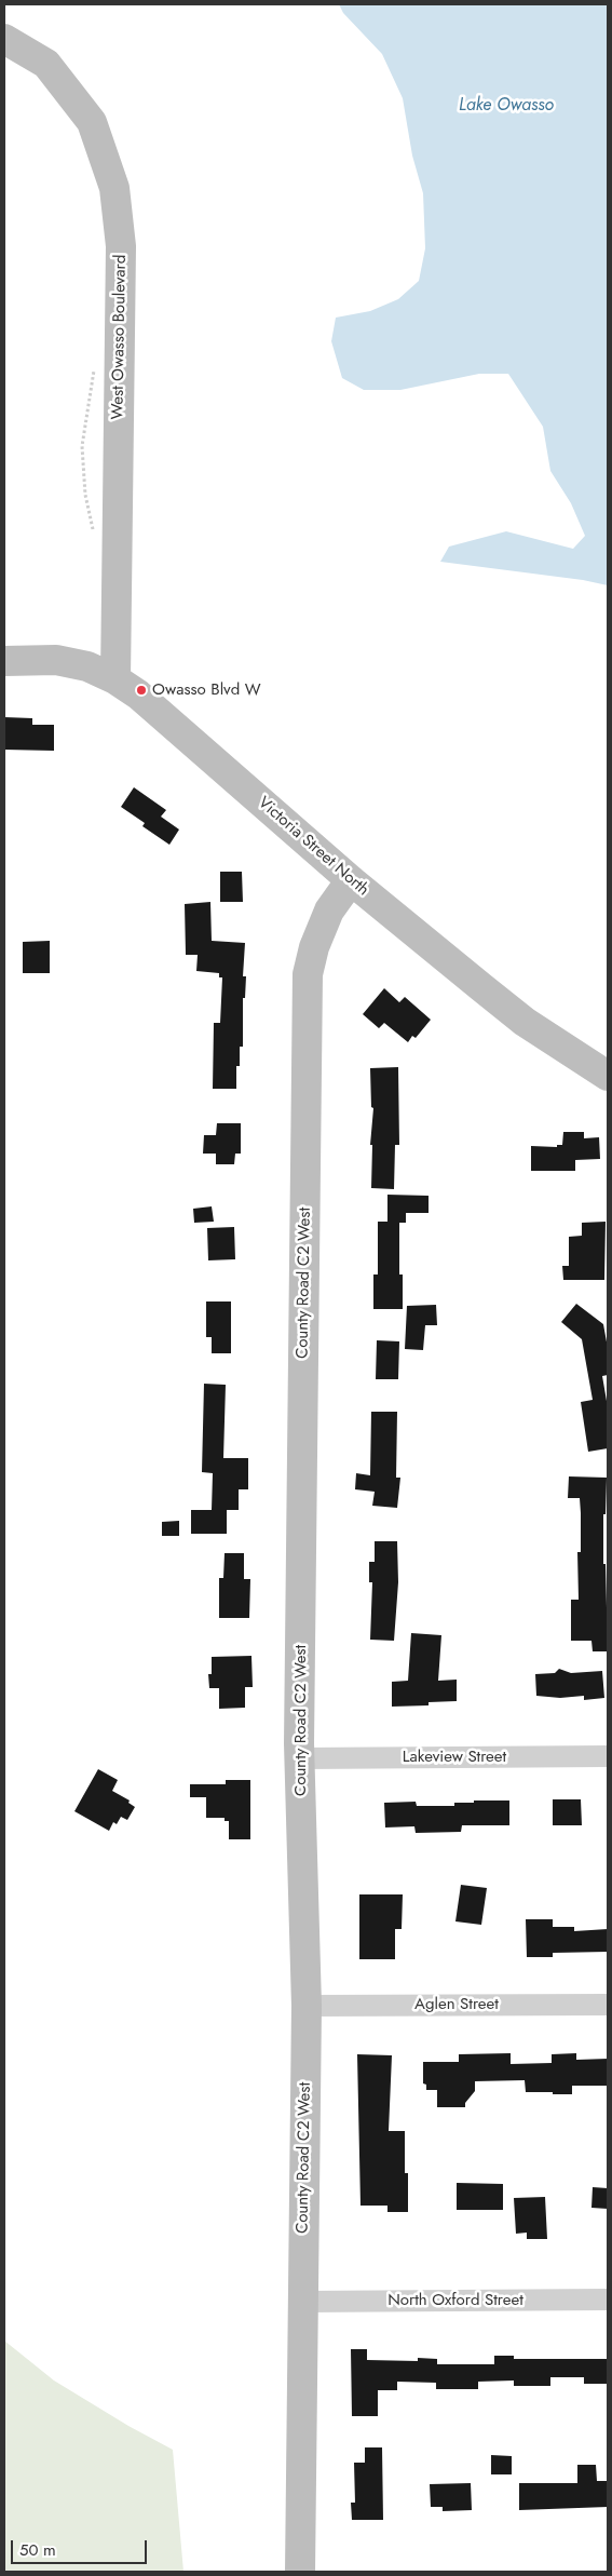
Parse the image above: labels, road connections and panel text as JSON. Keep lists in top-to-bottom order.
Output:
{
  "streets": {
    "street": [
      "West Owasso Boulevard",
      "Victoria Street North",
      "County Road C2 West",
      "Lakeview Street",
      "Aglen Street",
      "North Oxford Street"
    ]
  },
  "crossings": [
    ["West Owasso Boulevard", "Victoria Street North"],
    ["Victoria Street North", "County Road C2 West"],
    ["County Road C2 West", "Lakeview Street"],
    ["County Road C2 West", "Aglen Street"],
    ["County Road C2 West", "North Oxford Street"]
  ],
  "water": ["Lake Owasso"],
  "places": ["Owasso Blvd W"],
  "scale_bar": "50 m"
}
